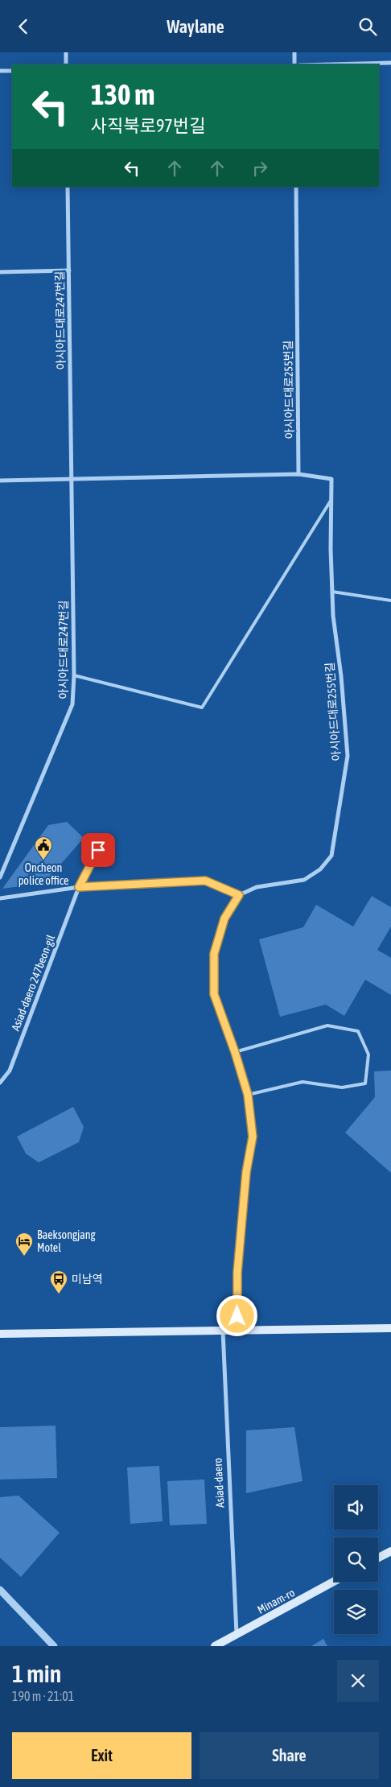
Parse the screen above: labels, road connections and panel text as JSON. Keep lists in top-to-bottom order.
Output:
{
  "streets": {
    "main road": ["Minam-ro"],
    "street": [
      "아시아드대로247번길",
      "아시아드대로255번길",
      "Asiad-daero 247beon-gil",
      "Asiad-daero"
    ]
  },
  "crossings": [
    ["Asiad-daero", "Minam-ro"]
  ],
  "places": {
    "public building": ["Oncheon police office"],
    "hotel": ["Baeksongjang Motel"],
    "bus stop": ["미남역"]
  },
  "page": {
    "header": "Waylane",
    "turn": ["130 m", "사직북로97번길"],
    "heading": ["1 min", "190 m · 21:01"],
    "buttons": ["Exit", "Share"]
  }
}
